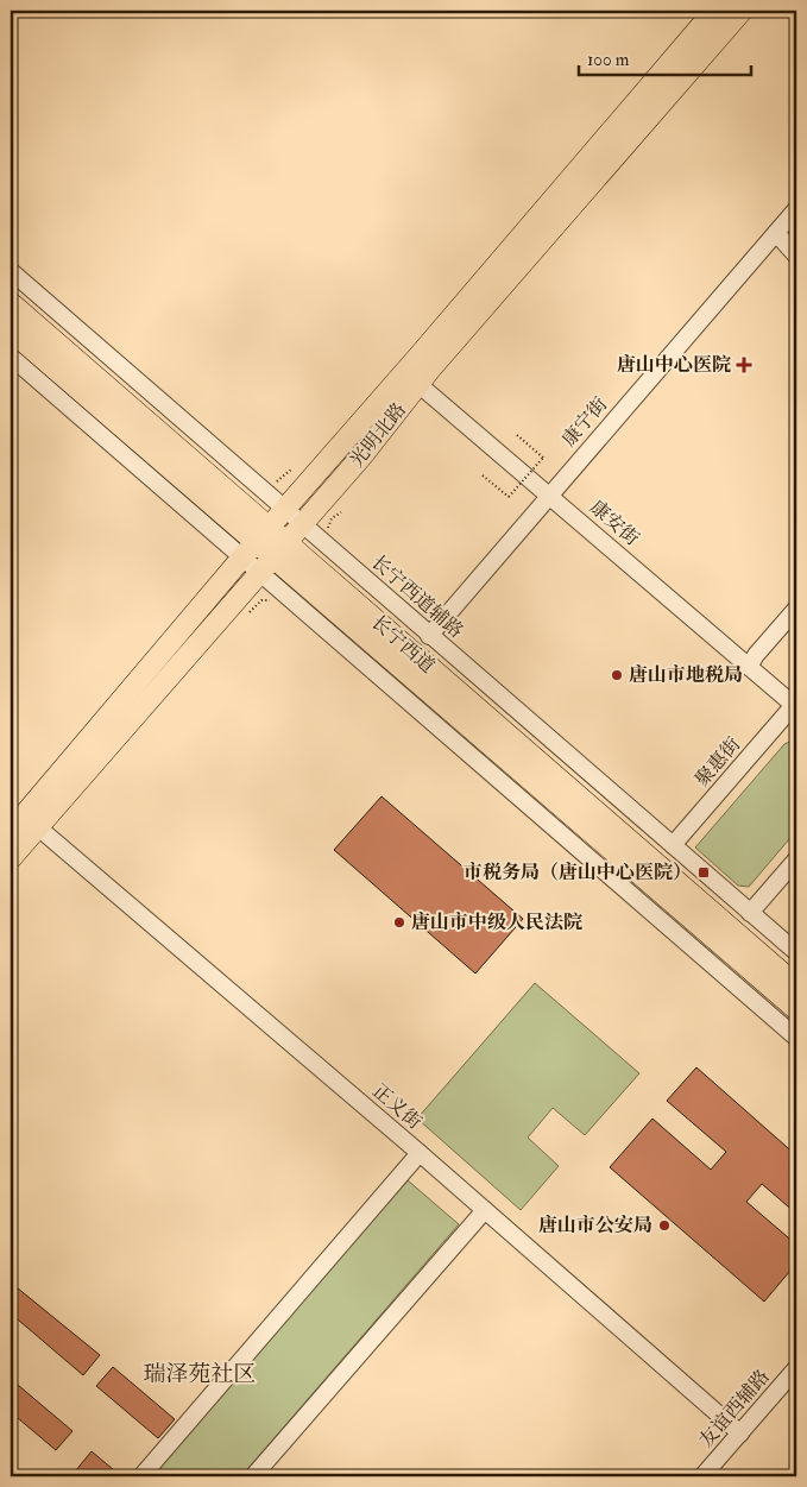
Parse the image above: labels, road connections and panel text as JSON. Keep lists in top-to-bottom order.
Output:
{
  "streets": {
    "main road": ["光明北路", "长宁西道"],
    "street": [
      "康宁街",
      "康安街",
      "长宁西道辅路",
      "聚惠街",
      "正义街",
      "友谊西辅路"
    ]
  },
  "crossings": [
    ["康宁街", "康安街"],
    ["康宁街", "长宁西道辅路"],
    ["光明北路", "康安街"],
    ["光明北路", "长宁西道辅路"],
    ["光明北路", "长宁西道"],
    ["光明北路", "正义街"],
    ["康安街", "聚惠街"],
    ["长宁西道辅路", "聚惠街"],
    ["正义街", "友谊西辅路"]
  ],
  "districts": ["瑞泽苑社区"],
  "places": {
    "health": ["唐山中心医院"],
    "other": ["唐山市地税局", "唐山市中级人民法院", "唐山市公安局"],
    "transit": ["市税务局（唐山中心医院）"]
  },
  "scale_bar": "100 m"
}
